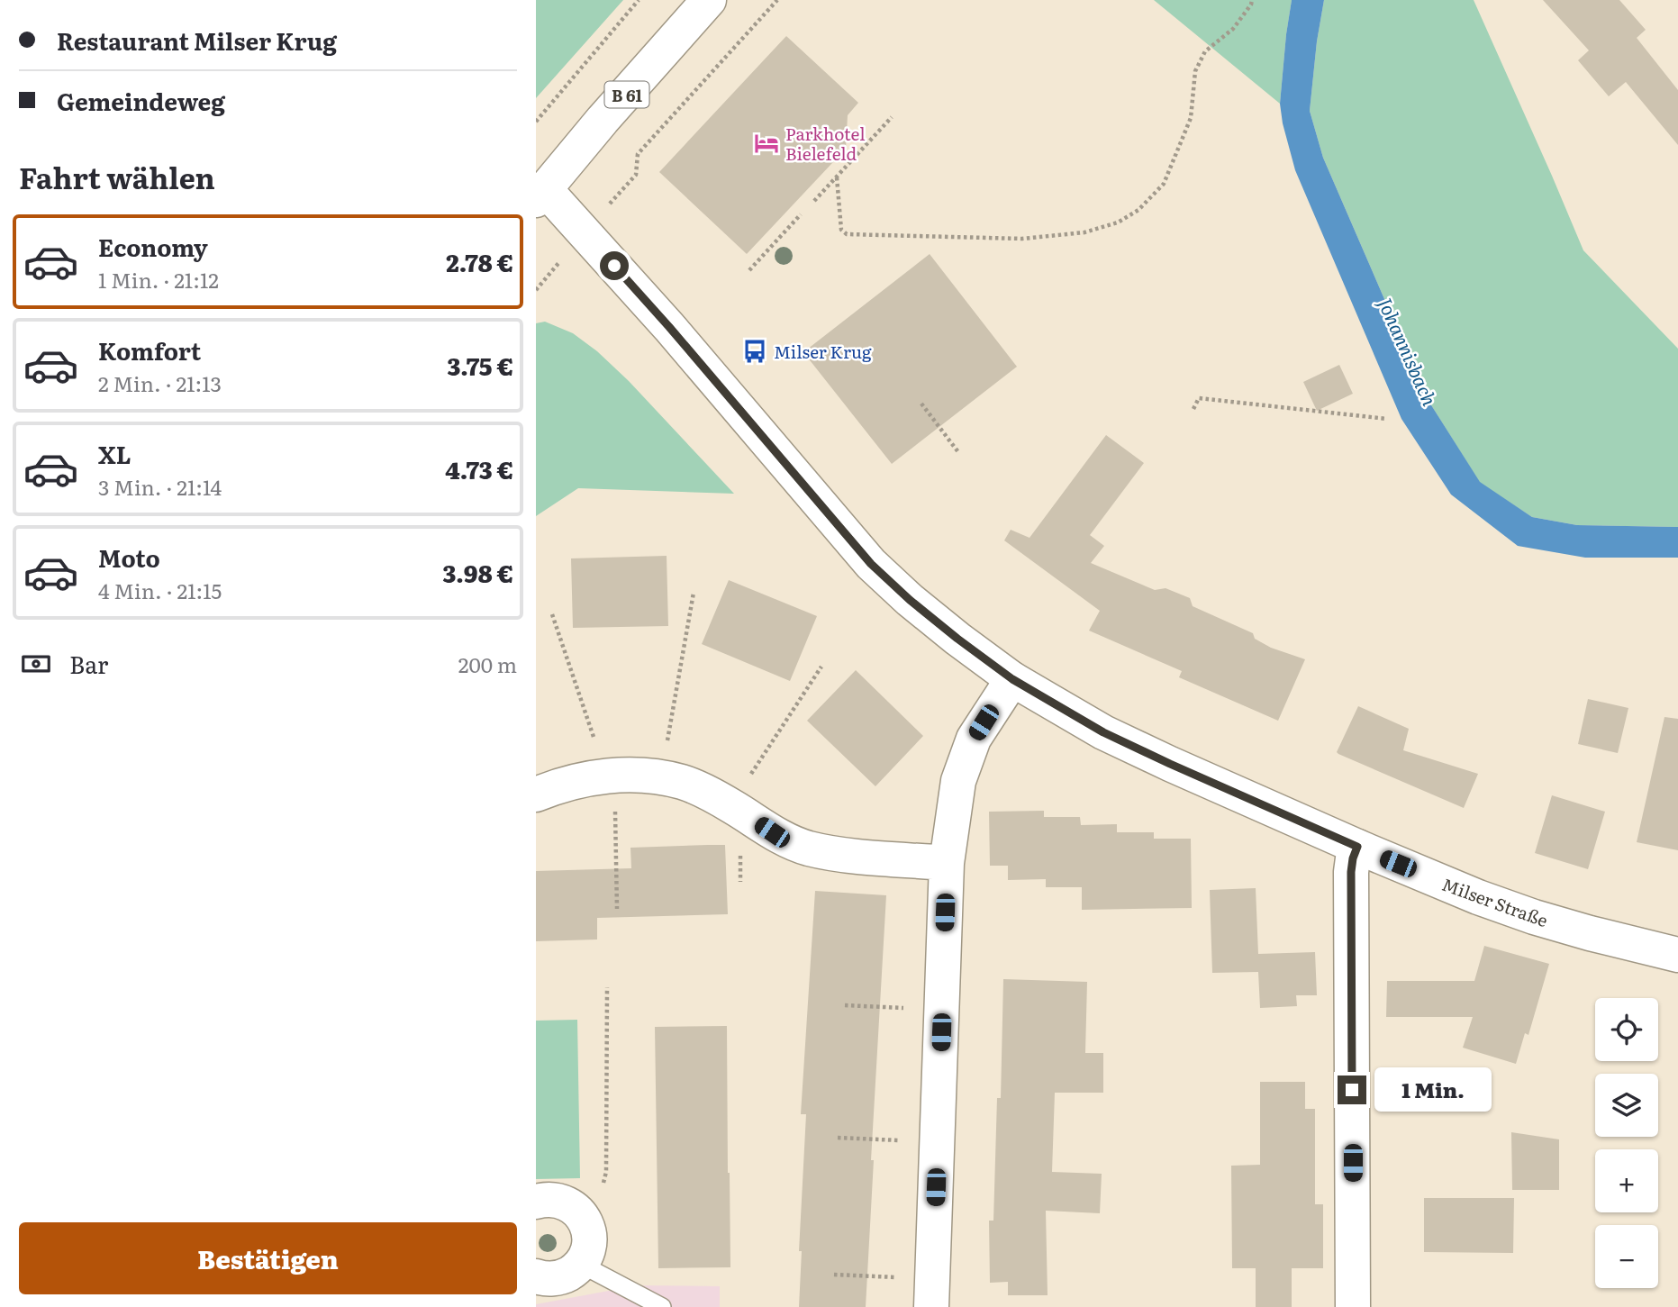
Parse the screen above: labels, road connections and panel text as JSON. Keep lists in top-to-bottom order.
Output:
{
  "streets": {
    "street": ["B 61", "Milser Straße"]
  },
  "crossings": [
    ["B 61", "Milser Straße"]
  ],
  "water": ["Johannisbach"],
  "places": {
    "hotel": ["Parkhotel Bielefeld"],
    "bus stop": ["Milser Krug"]
  },
  "page": {
    "banner": ["Restaurant Milser Krug", "Gemeindeweg"],
    "heading": "Fahrt wählen",
    "list": [
      {
        "name": "Economy",
        "note": "1 Min. · 21:12",
        "value": "2.78 €"
      },
      {
        "name": "Komfort",
        "note": "2 Min. · 21:13",
        "value": "3.75 €"
      },
      {
        "name": "XL",
        "note": "3 Min. · 21:14",
        "value": "4.73 €"
      },
      {
        "name": "Moto",
        "note": "4 Min. · 21:15",
        "value": "3.98 €"
      }
    ],
    "pay": ["Bar", "200 m"],
    "map_buttons": ["+", "−"],
    "bubble": "1 Min.",
    "buttons": "Bestätigen"
  }
}
